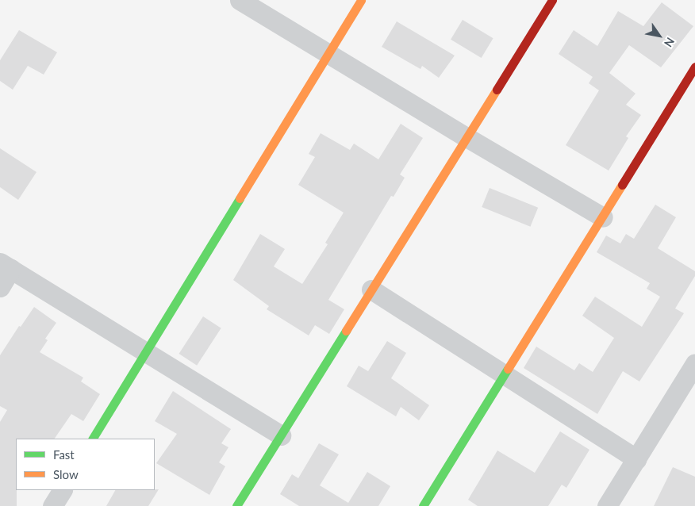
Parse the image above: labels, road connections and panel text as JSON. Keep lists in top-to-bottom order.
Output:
{
  "legend": ["Fast", "Slow"],
  "north": "bottom right"
}
